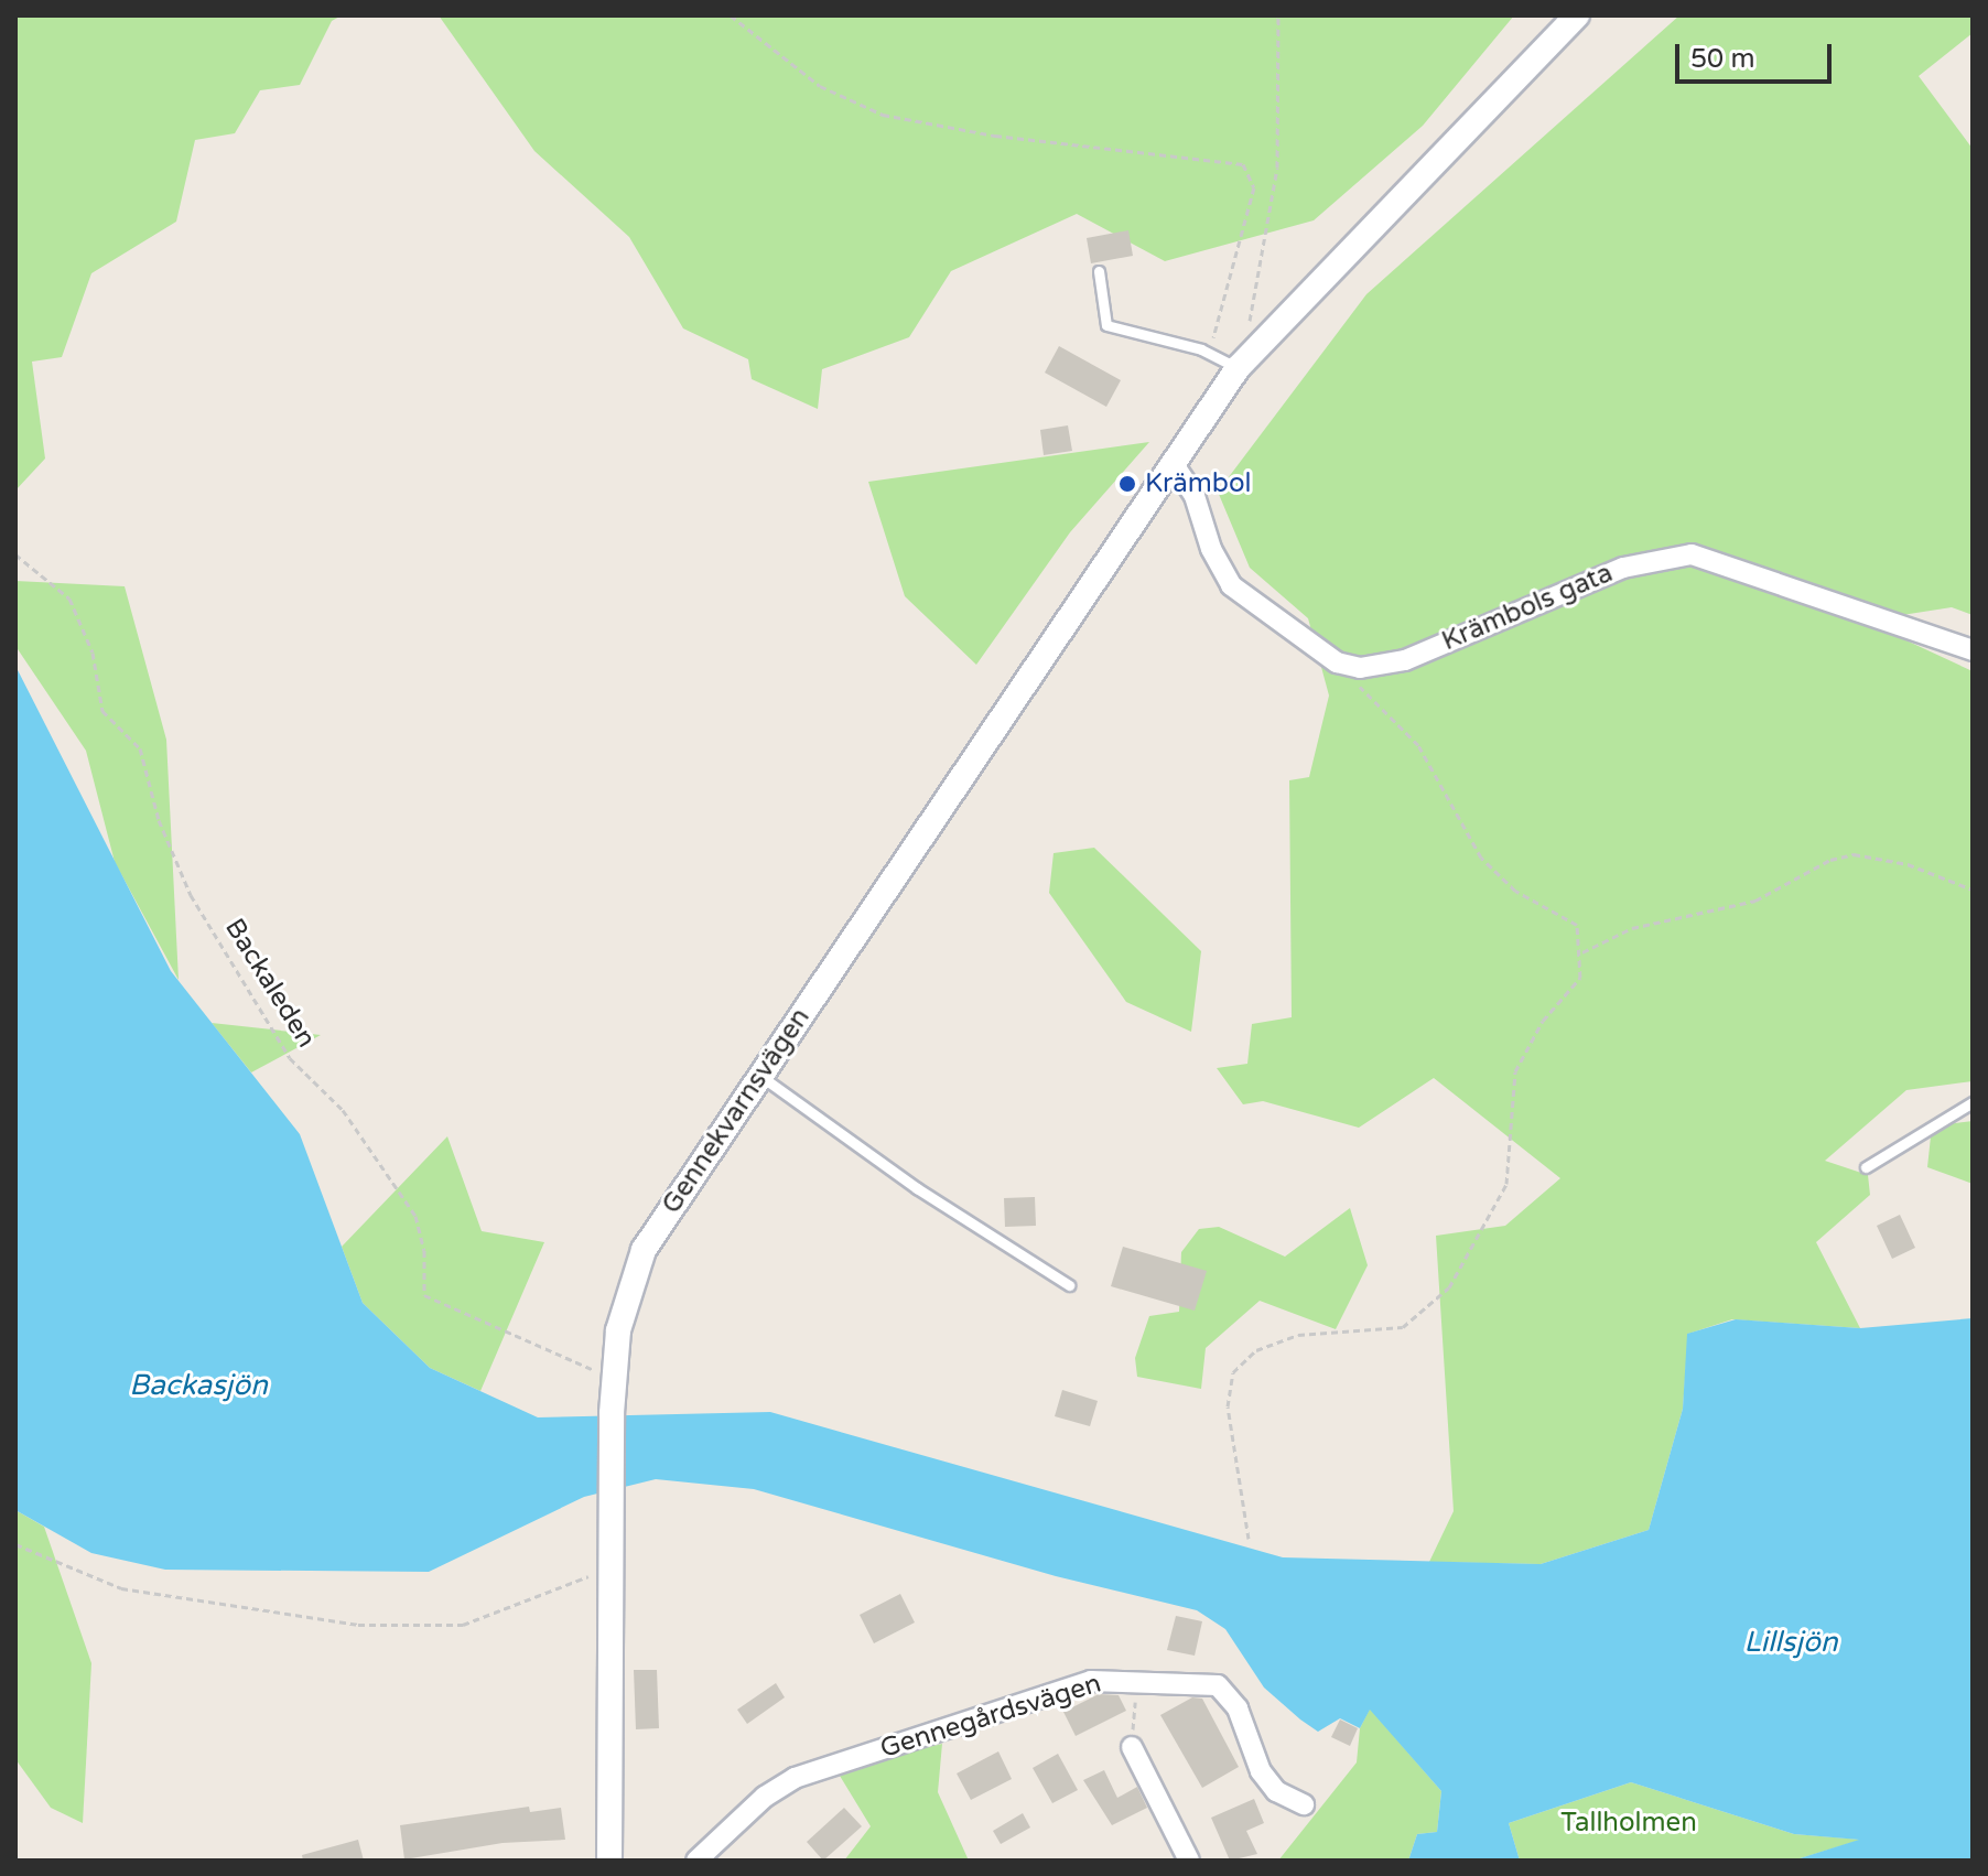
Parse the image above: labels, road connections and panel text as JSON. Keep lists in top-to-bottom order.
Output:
{
  "streets": {
    "street": ["Krämbols gata", "Gennekvarnsvägen", "Gennegårdsvägen"],
    "path": ["Backaleden"]
  },
  "crossings": [
    ["Backaleden", "Gennekvarnsvägen"]
  ],
  "water": ["Backasjön", "Lillsjön"],
  "parks": ["Tallholmen"],
  "places": ["Krämbol"],
  "scale_bar": "50 m"
}
